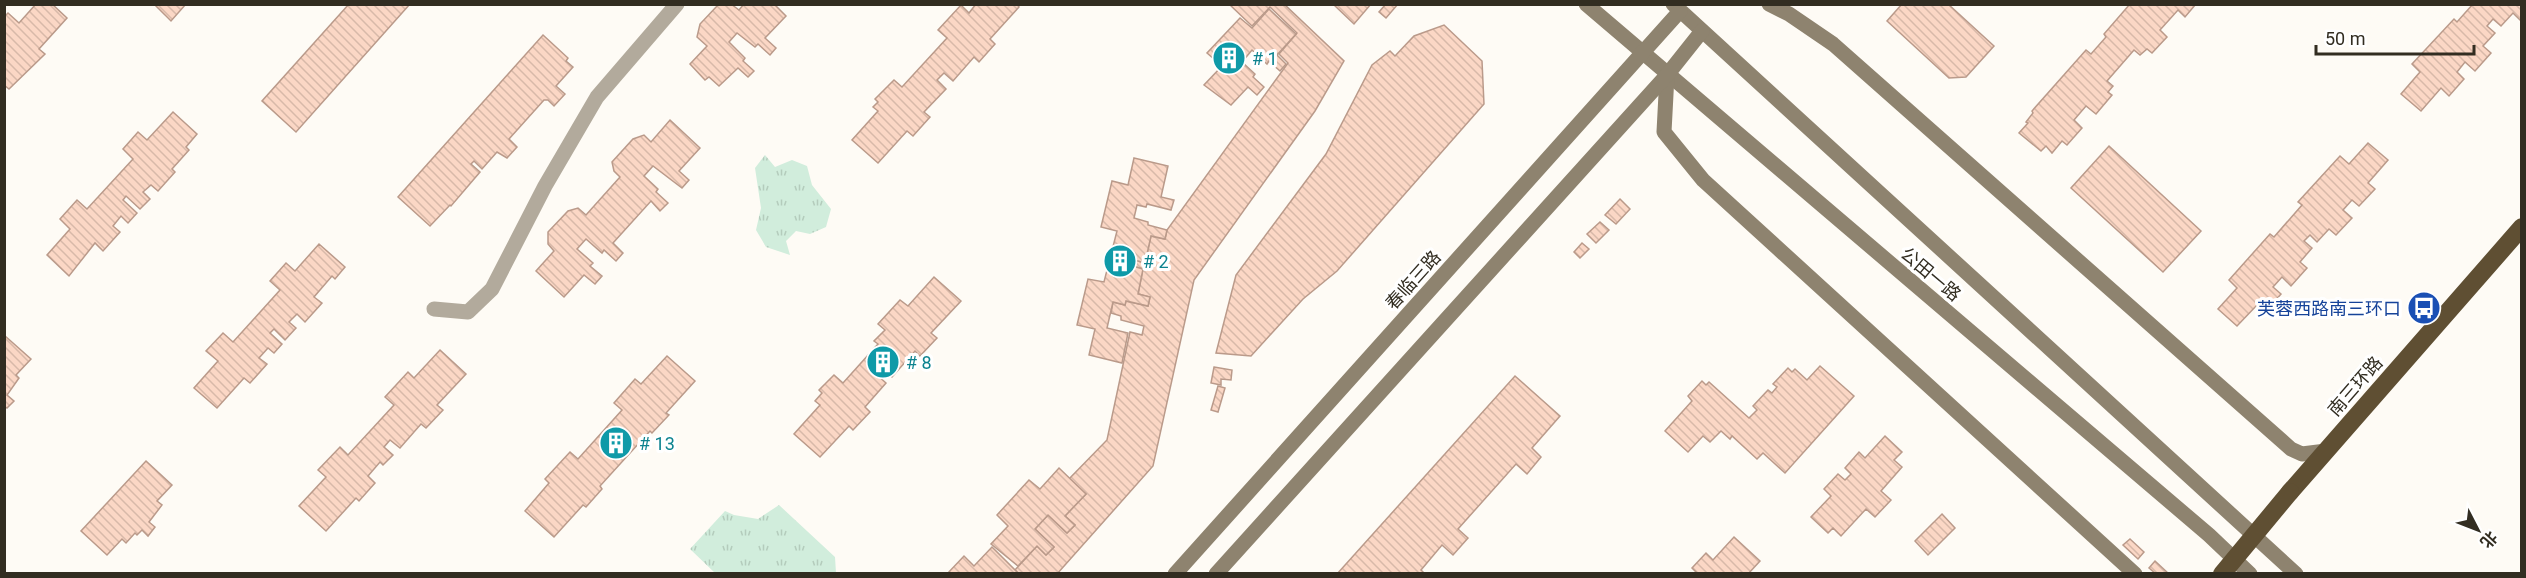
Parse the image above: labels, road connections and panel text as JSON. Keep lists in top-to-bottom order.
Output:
{
  "streets": {
    "highway": ["南三环路"],
    "street": ["公田一路", "春临三路"]
  },
  "crossings": [
    ["公田一路", "春临三路"]
  ],
  "places": {
    "building": [
      "# 1",
      "# 2",
      "# 8",
      "# 13"
    ],
    "bus stop": ["芙蓉西路南三环口"]
  },
  "scale_bar": "50 m",
  "north": "bottom right"
}
